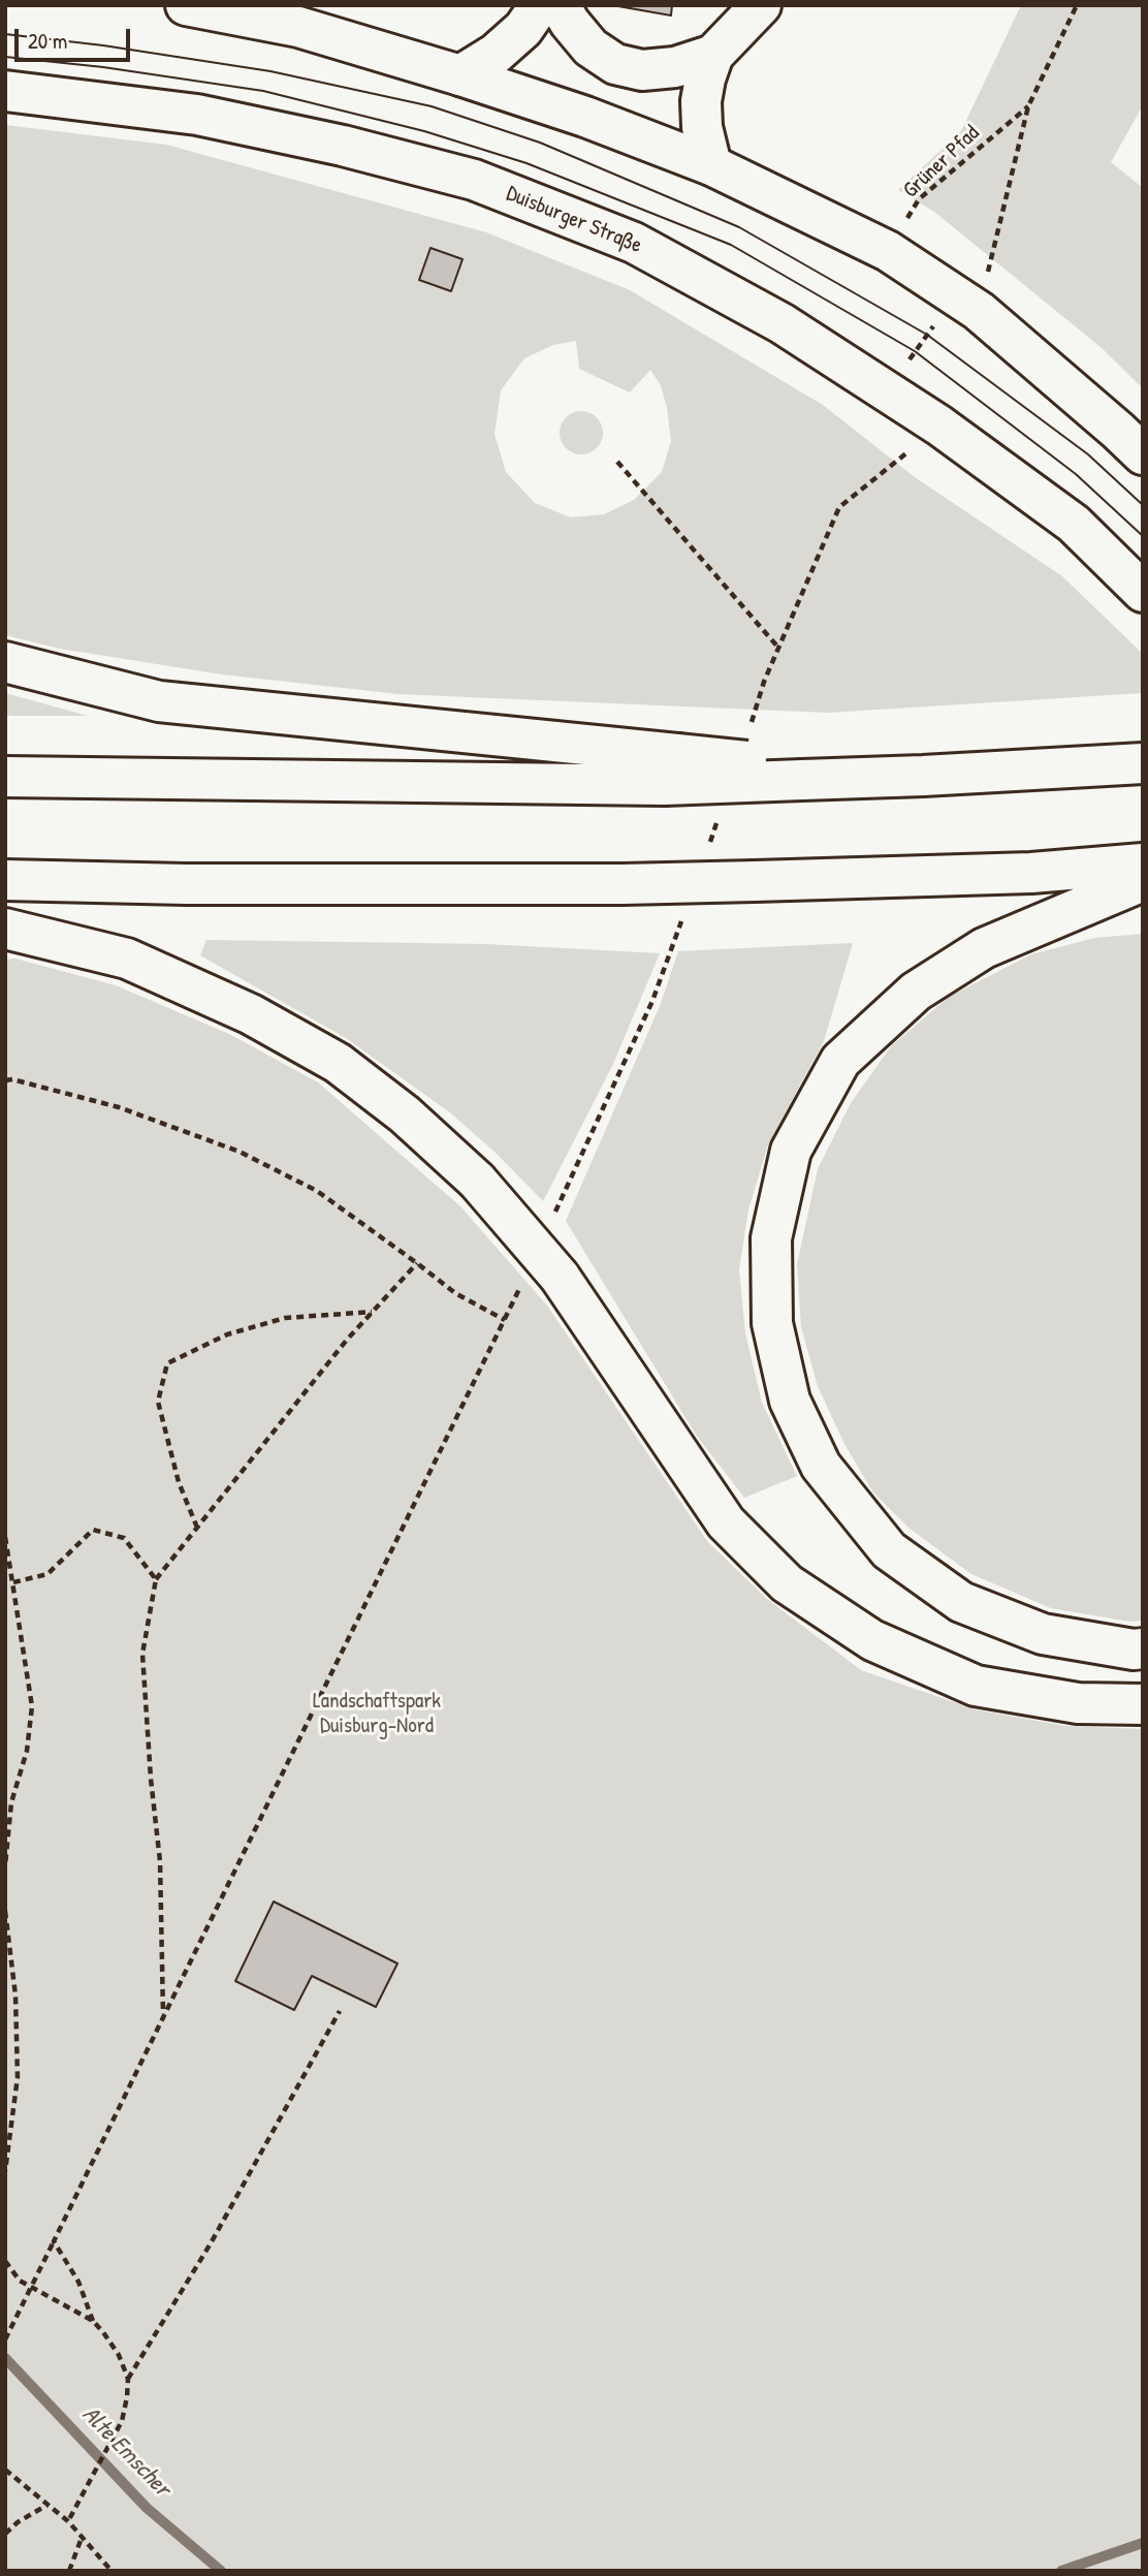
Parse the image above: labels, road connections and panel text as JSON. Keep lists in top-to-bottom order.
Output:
{
  "streets": {
    "main road": ["Duisburger Straße"],
    "path": ["Grüner Pfad"]
  },
  "water": ["Alte Emscher"],
  "parks": ["Landschaftspark Duisburg-Nord"],
  "scale_bar": "20 m"
}
